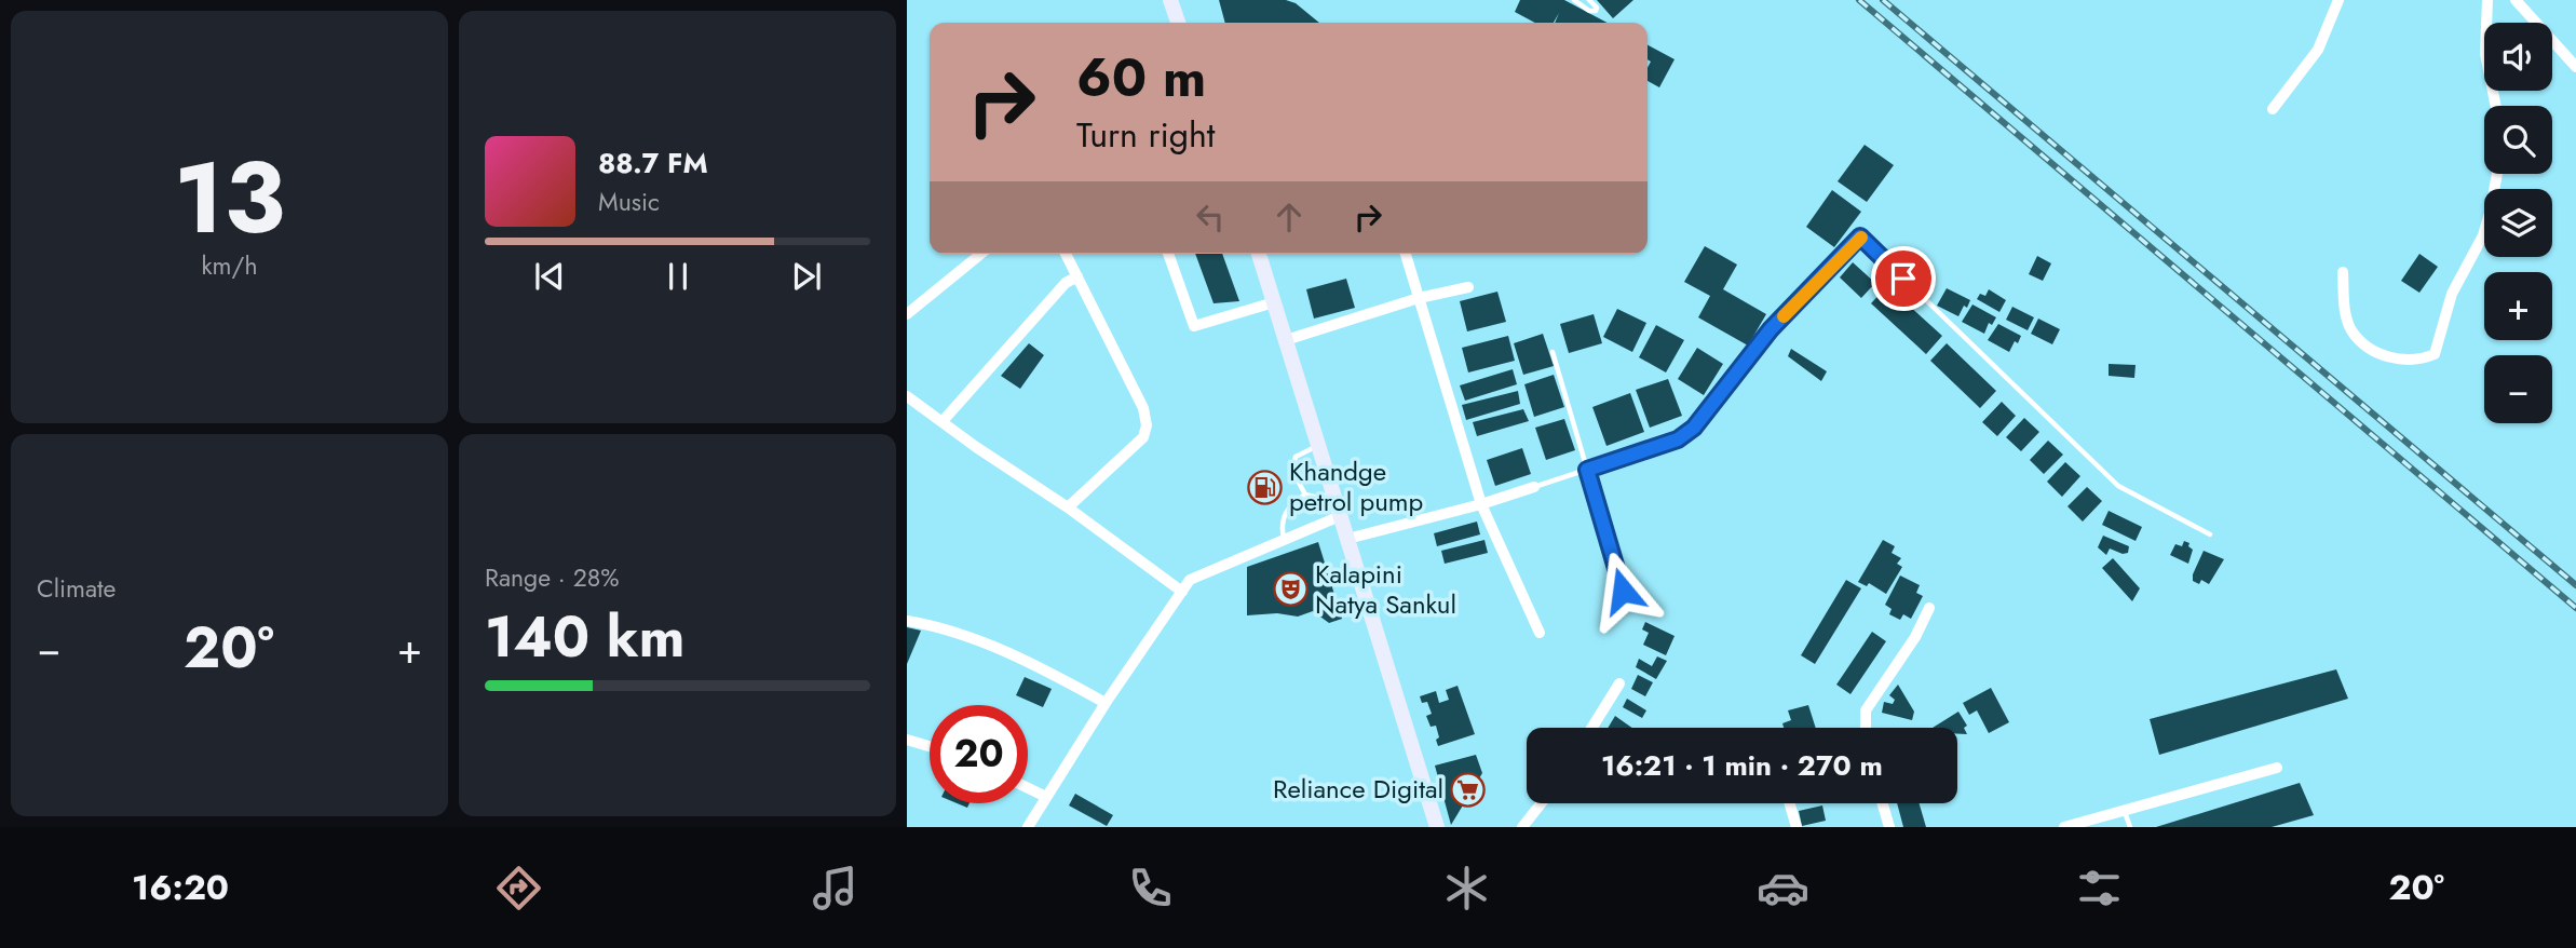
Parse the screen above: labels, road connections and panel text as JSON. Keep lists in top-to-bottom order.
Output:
{
  "places": {
    "fuel station": ["Khandge petrol pump"],
    "theatre": ["Kalapini Natya Sankul"],
    "supermarket": ["Reliance Digital"]
  },
  "page": {
    "tile": [
      ["13", "km/h"],
      "Climate",
      ["Range · 28%", "140 km"]
    ],
    "map_buttons": ["+", "−"],
    "turn": ["60 m", "Turn right"],
    "song": ["88.7 FM", "Music"],
    "heat": ["−", "20°", "+"],
    "limit": "20",
    "trip": "16:21 · 1 min · 270 m",
    "tabs": ["16:20", "20°"]
  }
}
